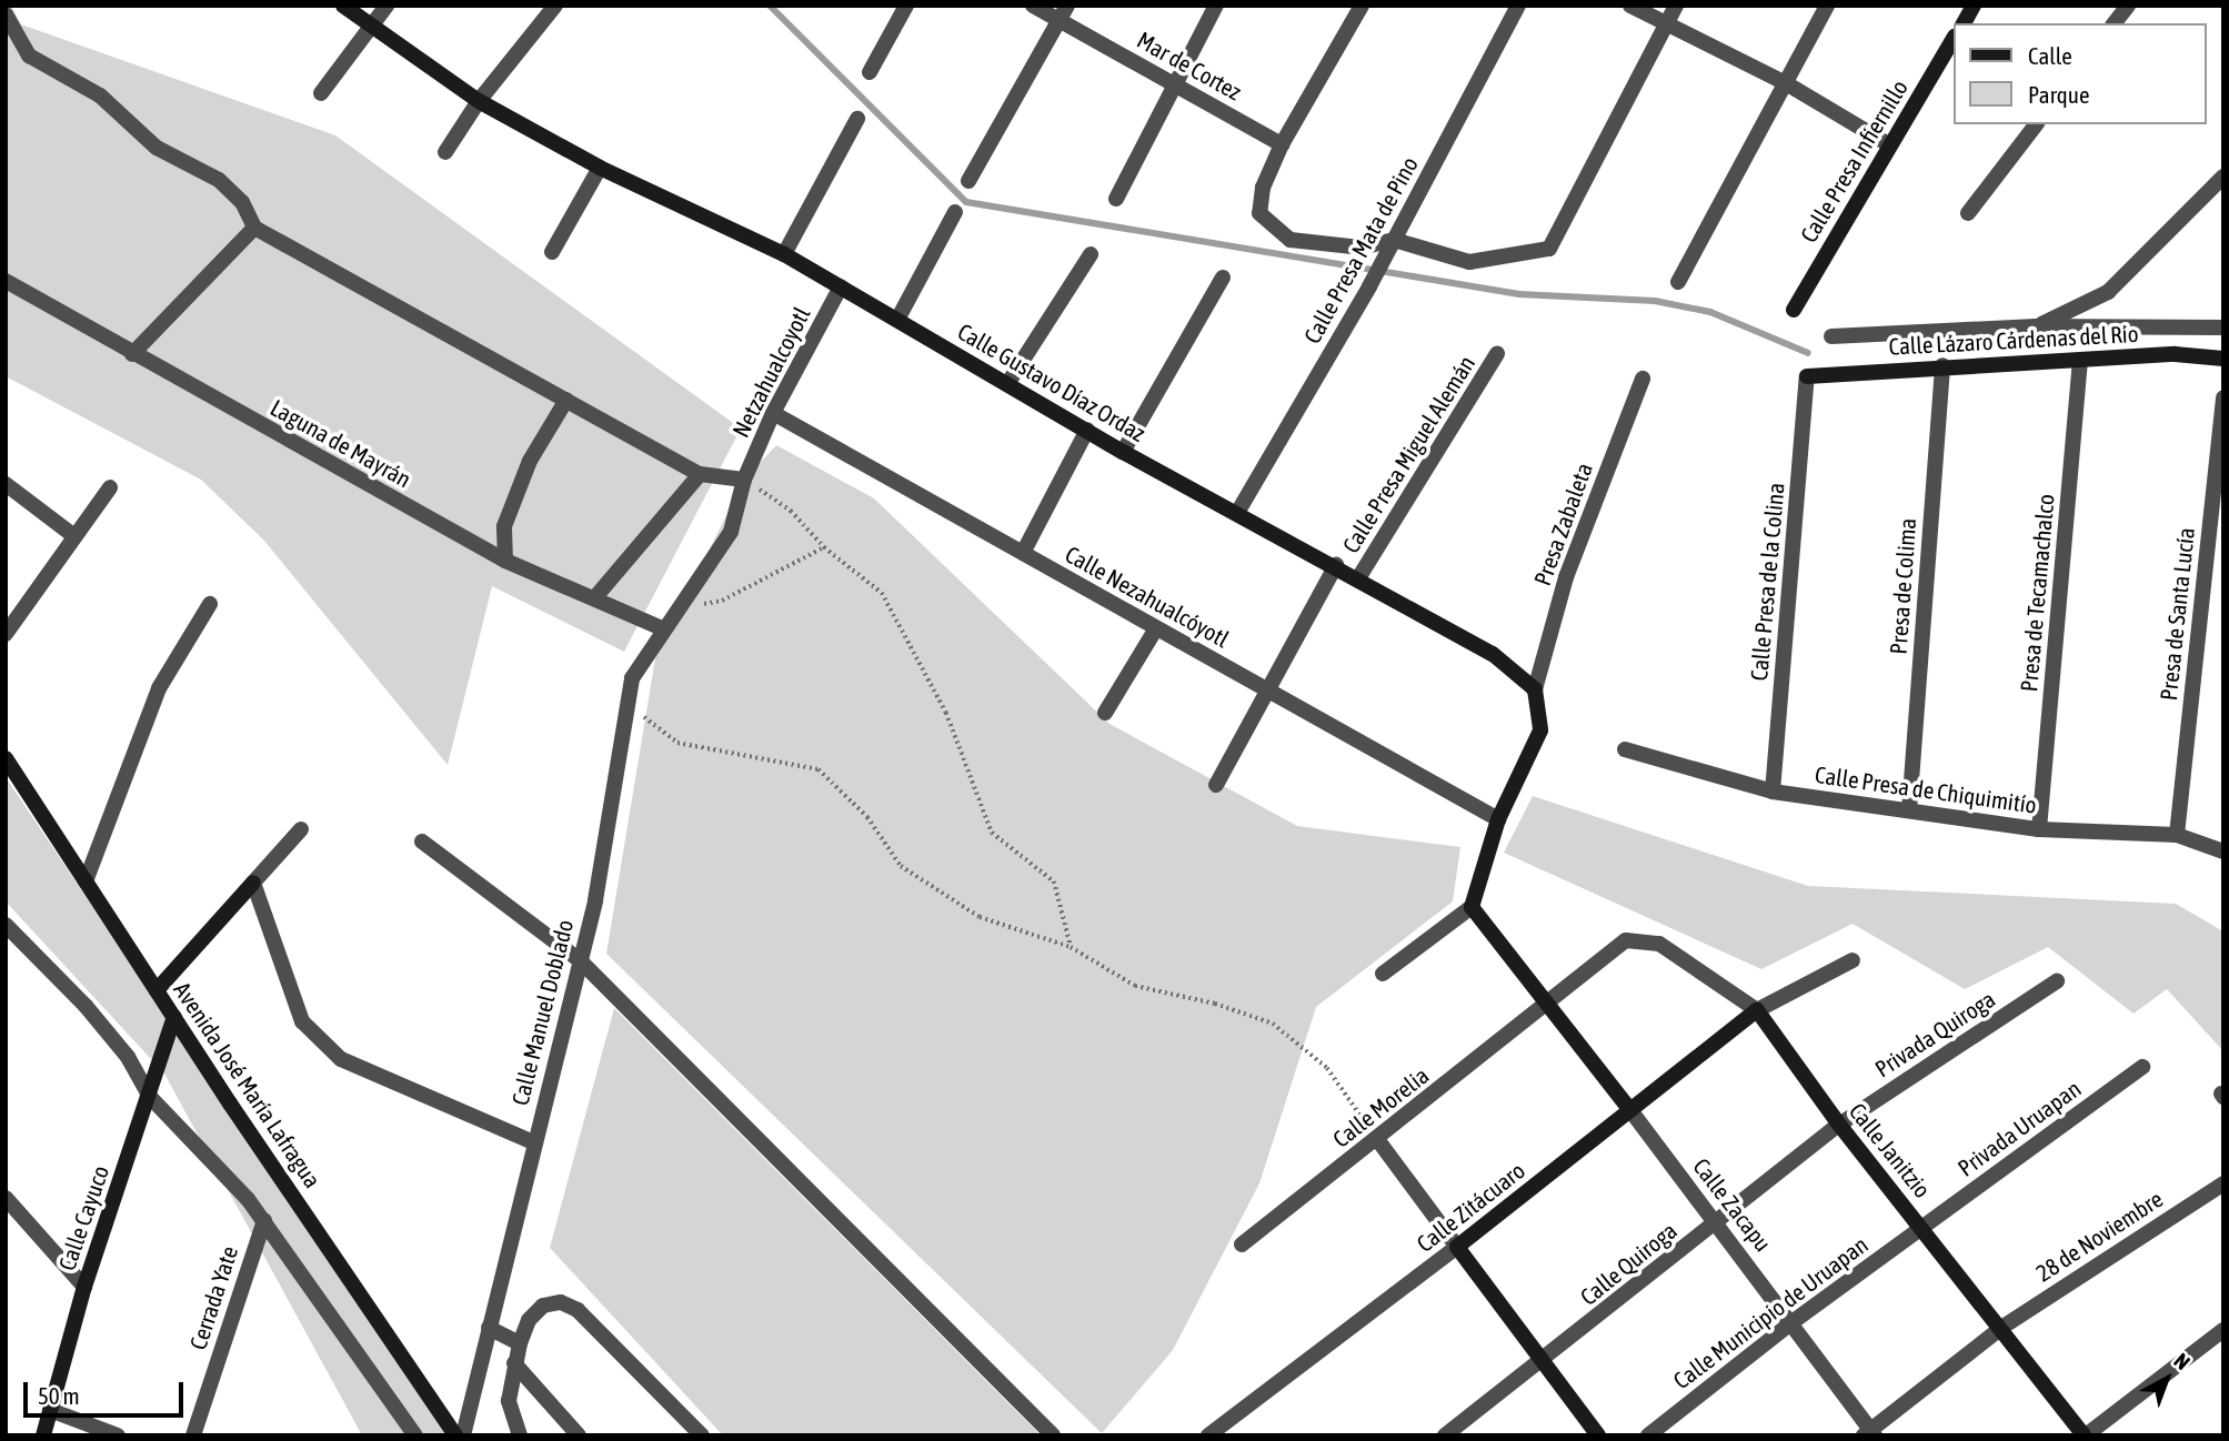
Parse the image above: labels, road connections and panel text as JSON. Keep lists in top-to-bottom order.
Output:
{
  "streets": {
    "street": [
      "Mar de Cortez",
      "Calle Presa Infiernillo",
      "Calle Presa Mata de Pino",
      "Calle Lázaro Cárdenas del Río",
      "Netzahualcoyotl",
      "Calle Gustavo Díaz Ordaz",
      "Laguna de Mayrán",
      "Calle Presa Miguel Alemán",
      "Presa Zabaleta",
      "Calle Presa de la Colina",
      "Presa de Colima",
      "Presa de Tecamachalco",
      "Calle Nezahualcóyotl",
      "Presa de Santa Lucía",
      "Calle Presa de Chiquimitío",
      "Calle Manuel Doblado",
      "Privada Quiroga",
      "Avenida José María Lafragua",
      "Calle Morelia",
      "Privada Uruapan",
      "Calle Janitzio",
      "Calle Zacapu",
      "Calle Zitácuaro",
      "Calle Cayuco",
      "28 de Noviembre",
      "Calle Quiroga",
      "Cerrada Yate",
      "Calle Municipio de Uruapan"
    ]
  },
  "crossings": [
    ["Calle Presa Mata de Pino", "Calle Gustavo Díaz Ordaz"],
    ["Calle Lázaro Cárdenas del Río", "Calle Presa de la Colina"],
    ["Calle Lázaro Cárdenas del Río", "Presa de Colima"],
    ["Calle Lázaro Cárdenas del Río", "Presa de Tecamachalco"],
    ["Netzahualcoyotl", "Calle Gustavo Díaz Ordaz"],
    ["Netzahualcoyotl", "Calle Nezahualcóyotl"],
    ["Netzahualcoyotl", "Calle Manuel Doblado"],
    ["Calle Gustavo Díaz Ordaz", "Calle Presa Miguel Alemán"],
    ["Calle Gustavo Díaz Ordaz", "Presa Zabaleta"],
    ["Laguna de Mayrán", "Calle Manuel Doblado"],
    ["Calle Presa de la Colina", "Calle Presa de Chiquimitío"],
    ["Presa de Colima", "Calle Presa de Chiquimitío"],
    ["Presa de Tecamachalco", "Calle Presa de Chiquimitío"],
    ["Presa de Santa Lucía", "Calle Presa de Chiquimitío"],
    ["Privada Quiroga", "Calle Janitzio"],
    ["Privada Quiroga", "Calle Quiroga"],
    ["Avenida José María Lafragua", "Calle Cayuco"],
    ["Calle Morelia", "Calle Janitzio"],
    ["Calle Morelia", "Calle Zacapu"],
    ["Privada Uruapan", "Calle Janitzio"],
    ["Privada Uruapan", "Calle Municipio de Uruapan"],
    ["Calle Janitzio", "Calle Zitácuaro"],
    ["Calle Janitzio", "28 de Noviembre"],
    ["Calle Janitzio", "Calle Quiroga"],
    ["Calle Janitzio", "Calle Municipio de Uruapan"],
    ["Calle Zacapu", "Calle Zitácuaro"],
    ["Calle Zacapu", "28 de Noviembre"],
    ["Calle Zacapu", "Calle Quiroga"],
    ["Calle Zacapu", "Calle Municipio de Uruapan"]
  ],
  "legend": ["Calle", "Parque"],
  "scale_bar": "50 m",
  "north": "top right"
}
